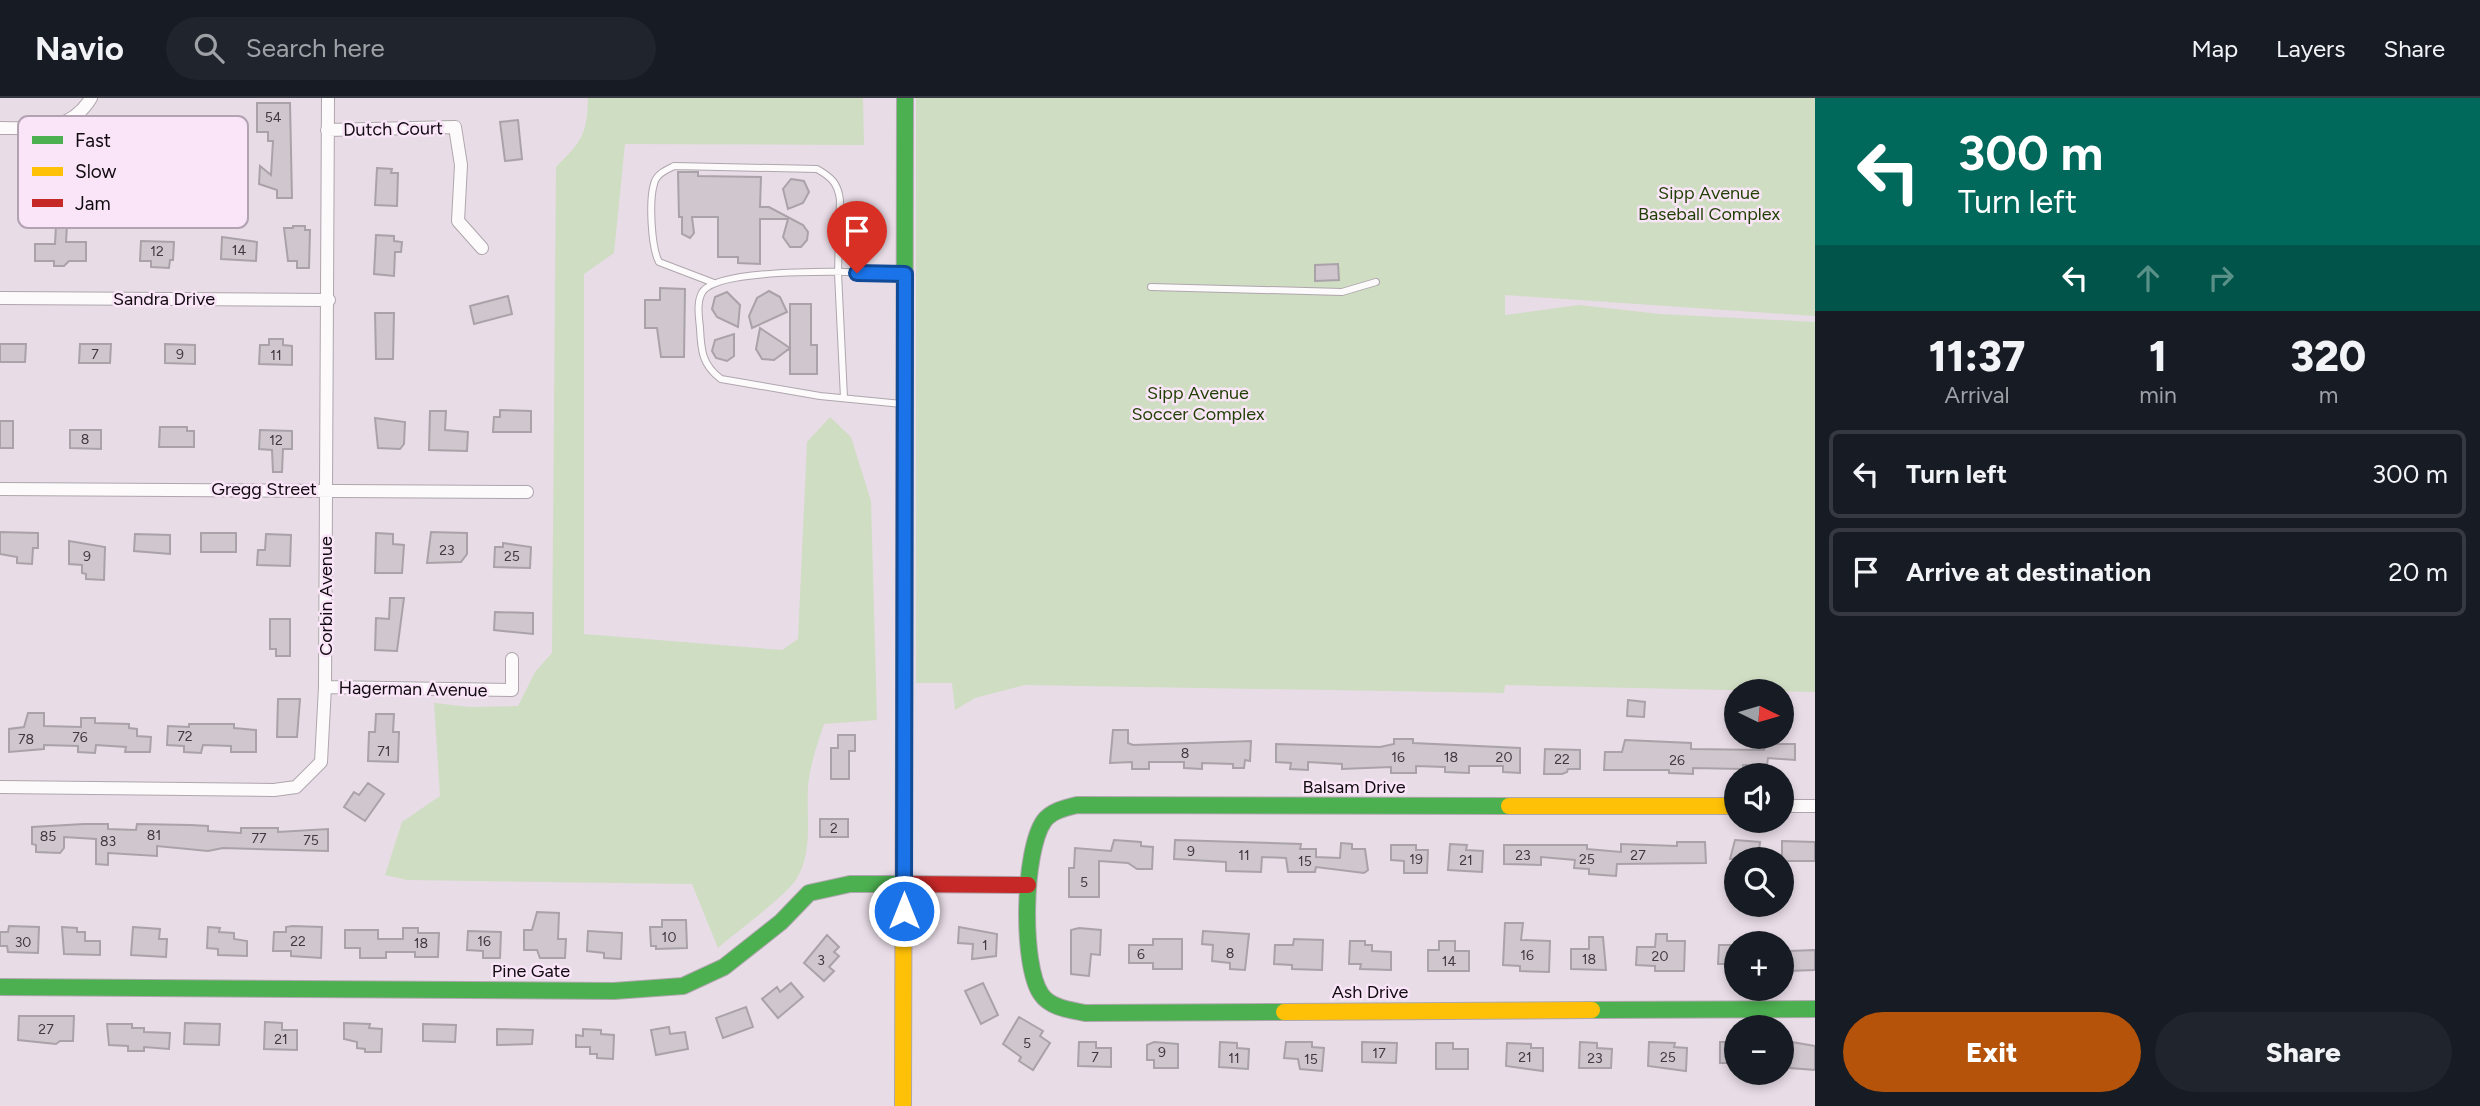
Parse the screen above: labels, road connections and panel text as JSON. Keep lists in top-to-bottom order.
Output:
{
  "streets": {
    "street": [
      "Dutch Court",
      "Sandra Drive",
      "Gregg Street",
      "Corbin Avenue",
      "Hagerman Avenue",
      "Balsam Drive",
      "Pine Gate",
      "Ash Drive"
    ]
  },
  "crossings": [
    ["Dutch Court", "Corbin Avenue"],
    ["Sandra Drive", "Corbin Avenue"],
    ["Gregg Street", "Corbin Avenue"],
    ["Corbin Avenue", "Hagerman Avenue"],
    ["Balsam Drive", "Pine Gate"],
    ["Balsam Drive", "Ash Drive"],
    ["Pine Gate", "Ash Drive"]
  ],
  "parks": ["Sipp Avenue Baseball Complex", "Sipp Avenue Soccer Complex"],
  "house_numbers": [
    "54",
    "14",
    "12",
    "7",
    "9",
    "11",
    "8",
    "12",
    "23",
    "9",
    "25",
    "72",
    "76",
    "78",
    "71",
    "8",
    "16",
    "18",
    "20",
    "22",
    "26",
    "2",
    "81",
    "85",
    "77",
    "75",
    "83",
    "9",
    "11",
    "23",
    "27",
    "19",
    "25",
    "21",
    "15",
    "5",
    "10",
    "22",
    "16",
    "30",
    "18",
    "1",
    "8",
    "6",
    "16",
    "20",
    "18",
    "3",
    "14",
    "27",
    "21",
    "5",
    "9",
    "17",
    "7",
    "21",
    "25",
    "11",
    "23",
    "15"
  ],
  "legend": ["Fast", "Slow", "Jam"],
  "north": "right",
  "page": {
    "header": "Navio",
    "search": "Search here",
    "nav": ["Map", "Layers", "Share"],
    "turn": ["300 m", "Turn left"],
    "eta": [
      "11:37",
      "Arrival",
      "1",
      "min",
      "320",
      "m"
    ],
    "list": [
      {
        "name": "Turn left",
        "value": "300 m"
      },
      {
        "name": "Arrive at destination",
        "value": "20 m"
      }
    ],
    "map_buttons": ["+", "−"],
    "buttons": ["Exit", "Share"]
  }
}
